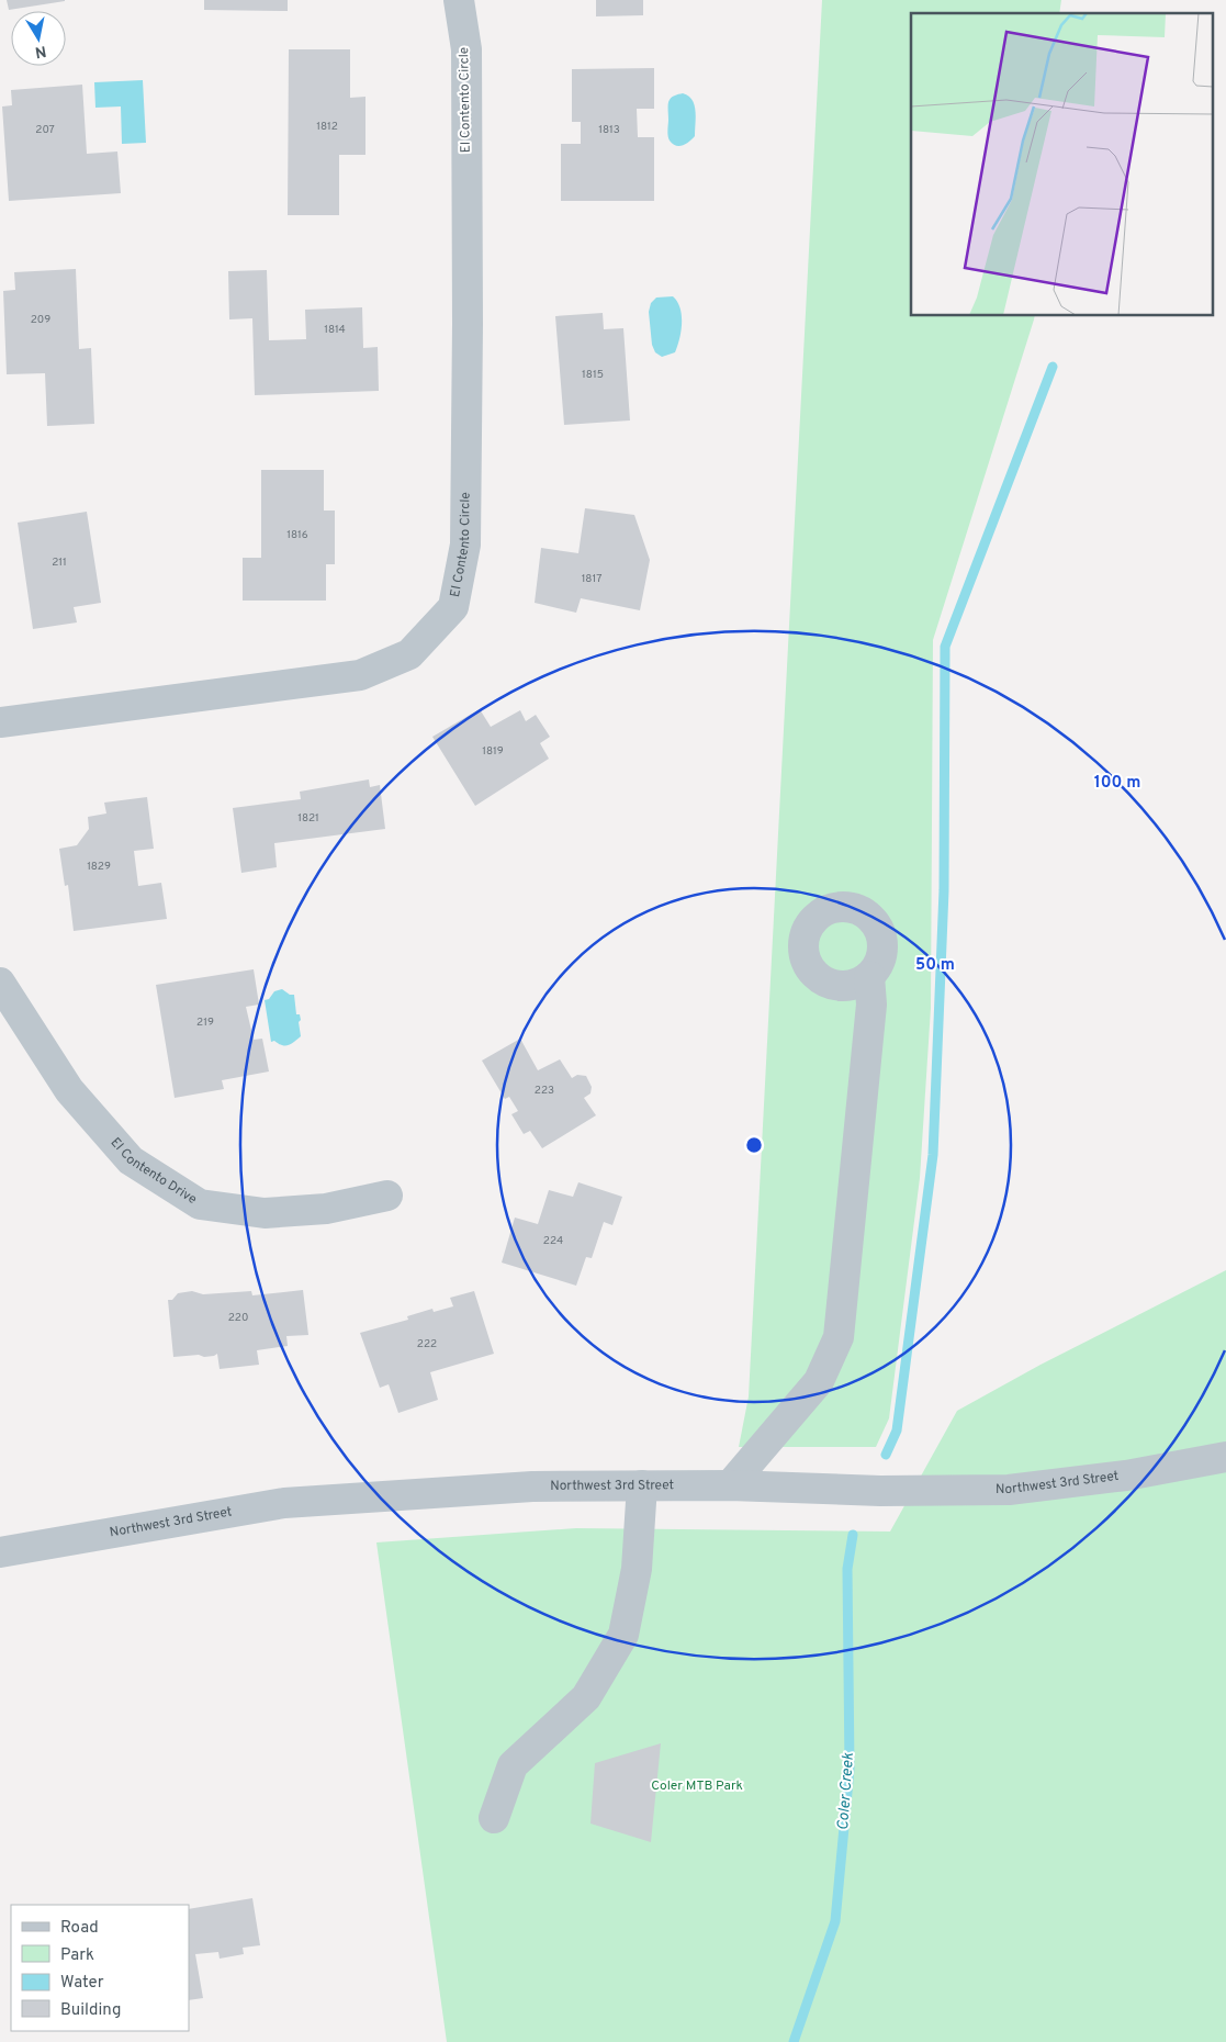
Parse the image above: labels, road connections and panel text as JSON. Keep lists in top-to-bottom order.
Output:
{
  "streets": {
    "street": ["El Contento Circle", "El Contento Drive", "Northwest 3rd Street"]
  },
  "water": ["Coler Creek"],
  "parks": ["Coler MTB Park"],
  "house_numbers": [
    "1812",
    "207",
    "1813",
    "209",
    "1814",
    "1815",
    "1816",
    "211",
    "1817",
    "1819",
    "1821",
    "1829",
    "219",
    "223",
    "224",
    "220",
    "222"
  ],
  "legend": [
    "Road",
    "Park",
    "Water",
    "Building"
  ],
  "north": "bottom",
  "rings": ["100 m", "50 m"]
}
